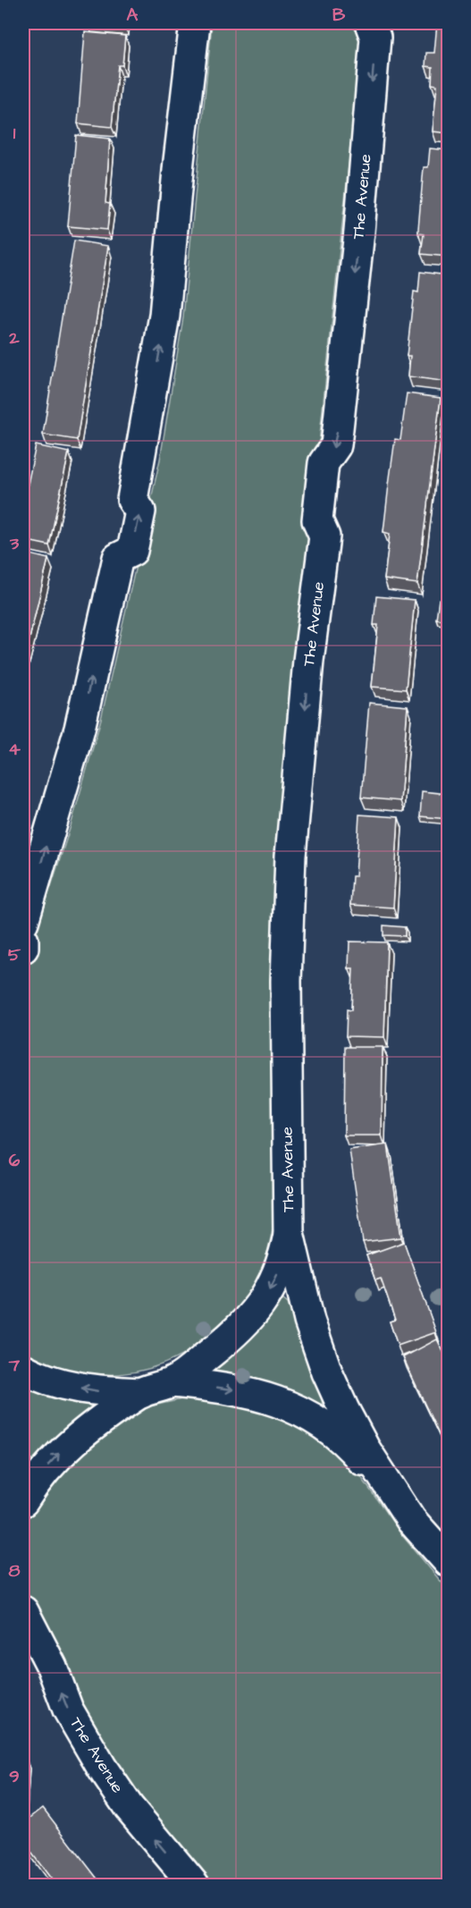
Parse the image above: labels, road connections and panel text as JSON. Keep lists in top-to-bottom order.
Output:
{
  "streets": {
    "street": ["The Avenue"]
  },
  "grid": {
    "columns": ["A", "B"],
    "rows": [
      "1",
      "2",
      "3",
      "4",
      "5",
      "6",
      "7",
      "8",
      "9"
    ]
  }
}
